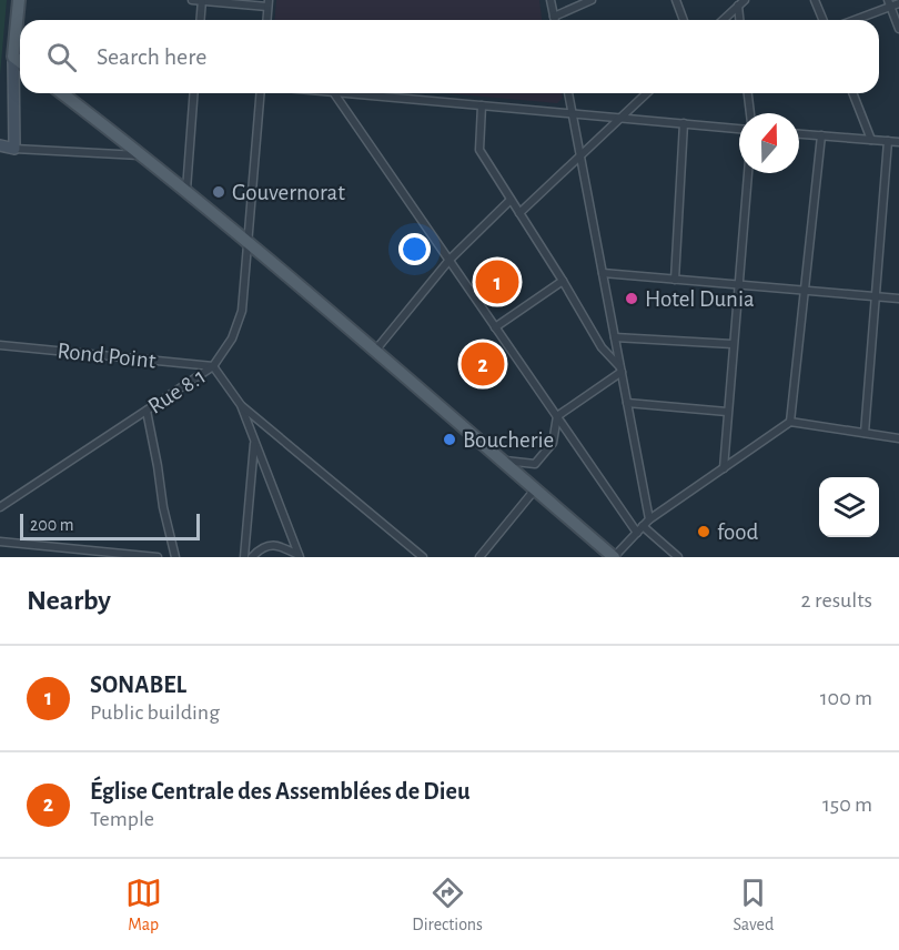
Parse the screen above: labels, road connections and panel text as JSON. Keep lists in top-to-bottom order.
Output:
{
  "streets": {
    "street": ["Rond Point", "Rue 8.1"]
  },
  "crossings": [
    ["Rond Point", "Rue 8.1"]
  ],
  "places": [
    "Gouvernorat",
    "Hotel Dunia",
    "Boucherie",
    "food"
  ],
  "scale_bar": "200 m",
  "north": "top",
  "page": {
    "search": "Search here",
    "pins": ["1", "2"],
    "scale": "200 m",
    "heading": ["Nearby", "2 results"],
    "list": [
      {
        "mark": "1",
        "name": "SONABEL",
        "note": "Public building",
        "value": "100 m"
      },
      {
        "mark": "2",
        "name": "Église Centrale des Assemblées de Dieu",
        "note": "Temple",
        "value": "150 m"
      }
    ],
    "nav": ["Map", "Directions", "Saved"]
  }
}
